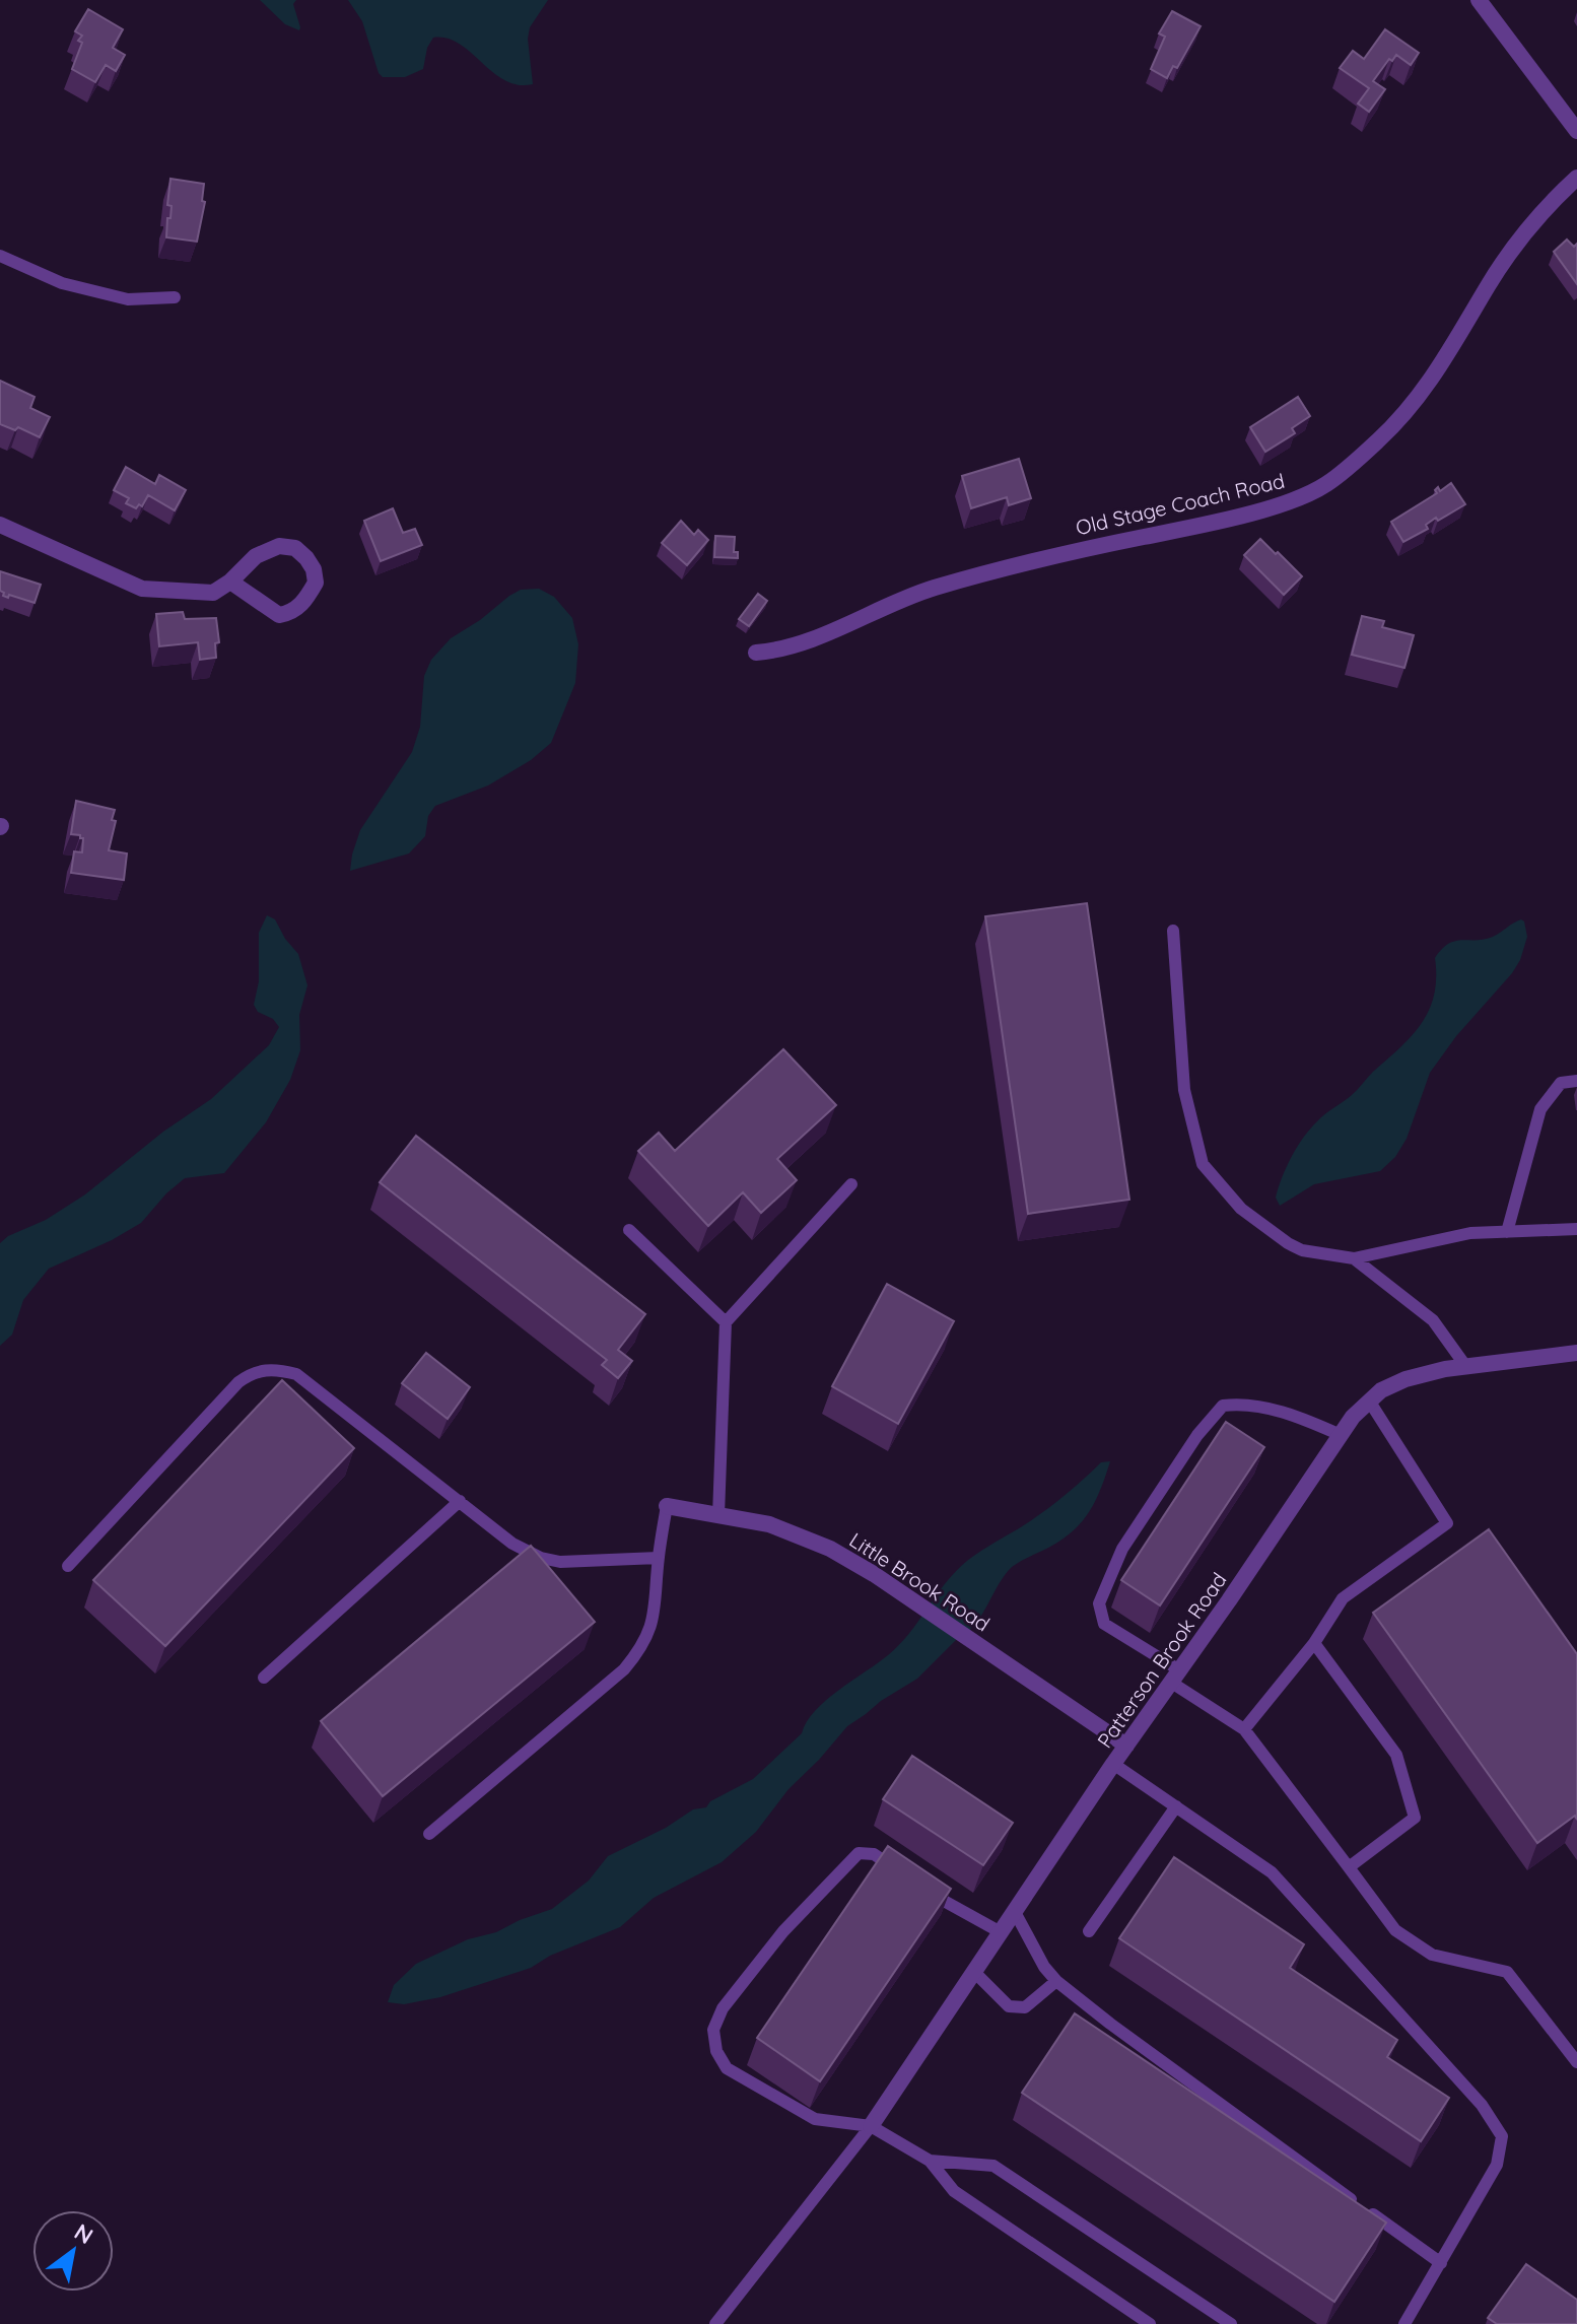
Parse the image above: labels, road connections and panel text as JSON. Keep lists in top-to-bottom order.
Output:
{
  "streets": {
    "street": ["Old Stage Coach Road", "Little Brook Road", "Patterson Brook Road"]
  },
  "crossings": [
    ["Little Brook Road", "Patterson Brook Road"]
  ],
  "north": "top right"
}
